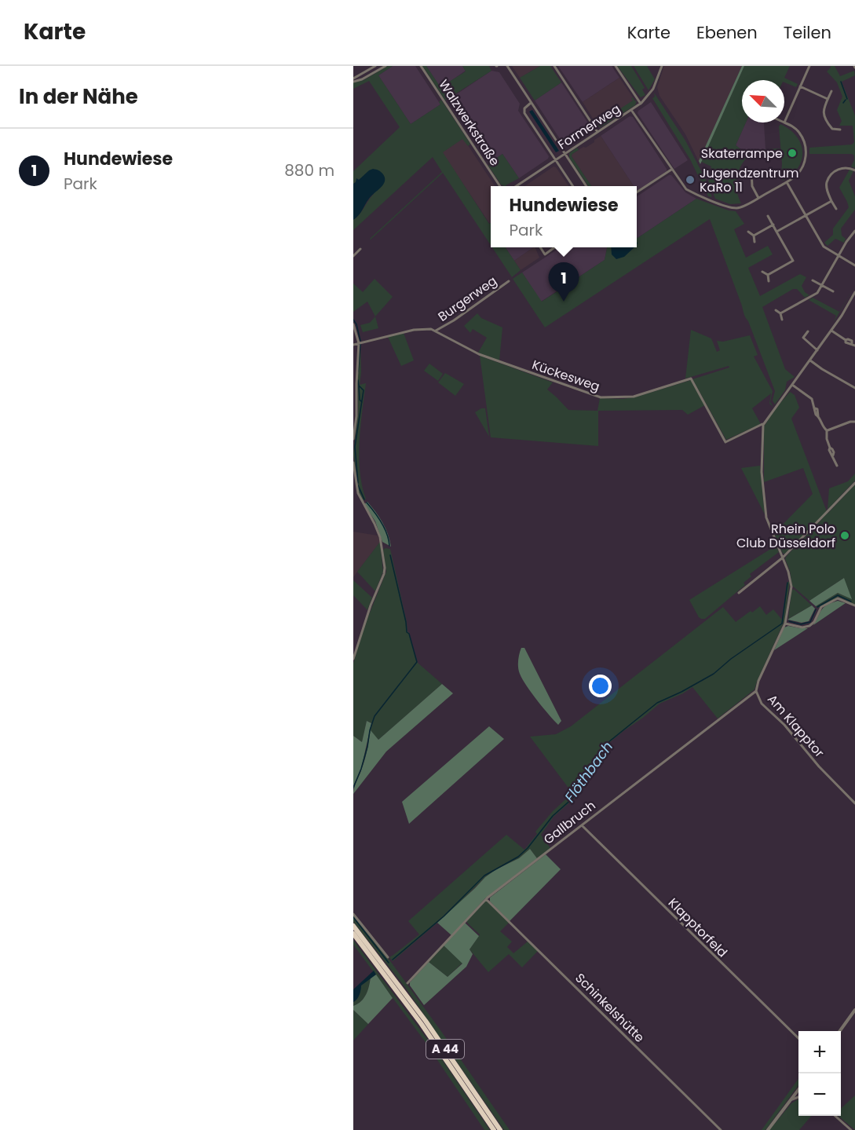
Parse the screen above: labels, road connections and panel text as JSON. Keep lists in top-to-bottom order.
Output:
{
  "streets": {
    "highway": ["A 44"],
    "street": [
      "Walzwerkstraße",
      "Formerweg",
      "Burgerweg",
      "Kückesweg",
      "Am Klapptor",
      "Gallbruch",
      "Klapptorfeld",
      "Schinkelshütte"
    ]
  },
  "crossings": [
    ["Burgerweg", "Kückesweg"],
    ["Kückesweg", "Am Klapptor"],
    ["Am Klapptor", "Gallbruch"],
    ["Gallbruch", "Klapptorfeld"],
    ["Gallbruch", "Schinkelshütte"]
  ],
  "water": ["Flöthbach"],
  "places": ["Skaterrampe", "Jugendzentrum KaRo 11", "Rhein Polo Club Düsseldorf"],
  "north": "top left",
  "page": {
    "header": "Karte",
    "nav": ["Karte", "Ebenen", "Teilen"],
    "heading": "In der Nähe",
    "list": [
      {
        "mark": "1",
        "name": "Hundewiese",
        "note": "Park",
        "value": "880 m"
      }
    ],
    "popup": ["Hundewiese", "Park"],
    "pins": "1",
    "map_buttons": ["+", "−"]
  }
}
